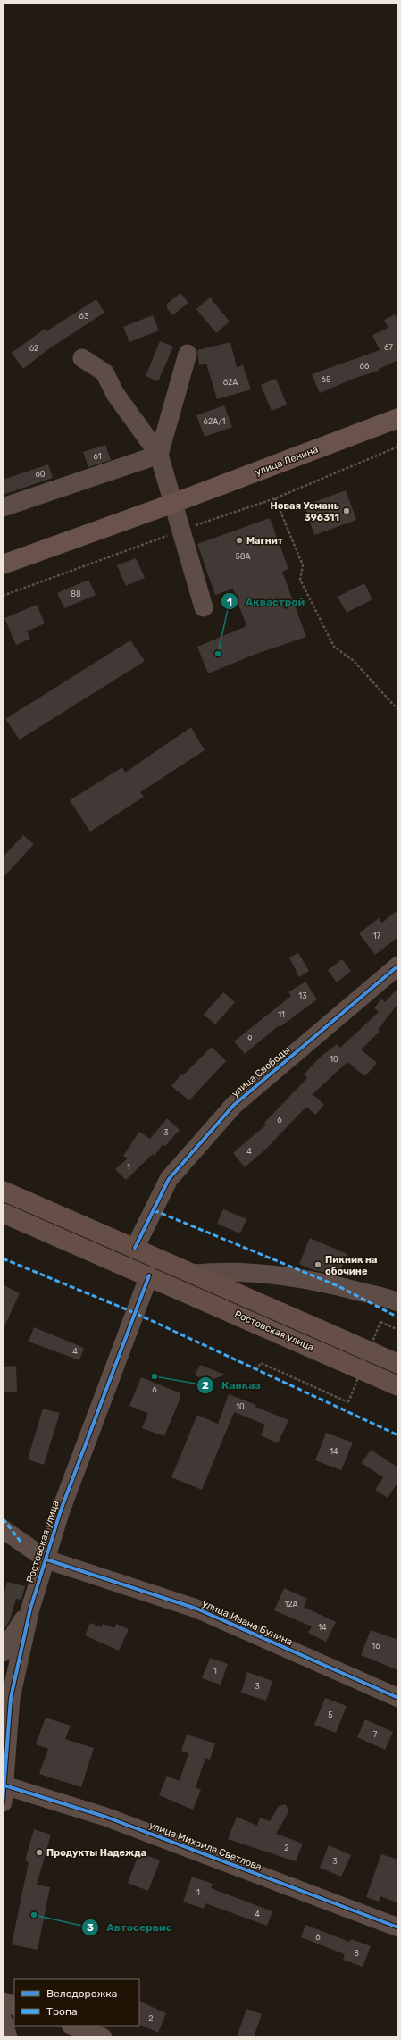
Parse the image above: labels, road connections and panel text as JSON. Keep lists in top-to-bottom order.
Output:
{
  "streets": {
    "highway": ["Ростовская улица"],
    "main road": ["улица Ленина"],
    "street": ["улица Свободы", "улица Ивана Бунина", "улица Михаила Светлова"]
  },
  "crossings": [
    ["улица Свободы", "Ростовская улица"],
    ["Ростовская улица", "улица Ивана Бунина"],
    ["Ростовская улица", "улица Михаила Светлова"]
  ],
  "places": [
    "Новая Усмань 396311",
    "Магнит",
    "Аквастрой",
    "Пикник на обочине",
    "Кавказ",
    "Продукты Надежда",
    "Автосервис"
  ],
  "house_numbers": [
    "63",
    "67",
    "62",
    "66",
    "65",
    "62А",
    "62А/1",
    "61",
    "60",
    "58А",
    "88",
    "17",
    "13",
    "11",
    "9",
    "10",
    "6",
    "3",
    "4",
    "1",
    "4",
    "6",
    "10",
    "14",
    "12А",
    "14",
    "16",
    "1",
    "3",
    "5",
    "7",
    "2",
    "3",
    "1",
    "4",
    "6",
    "8",
    "2"
  ],
  "legend": ["Велодорожка", "Тропа"]
}
